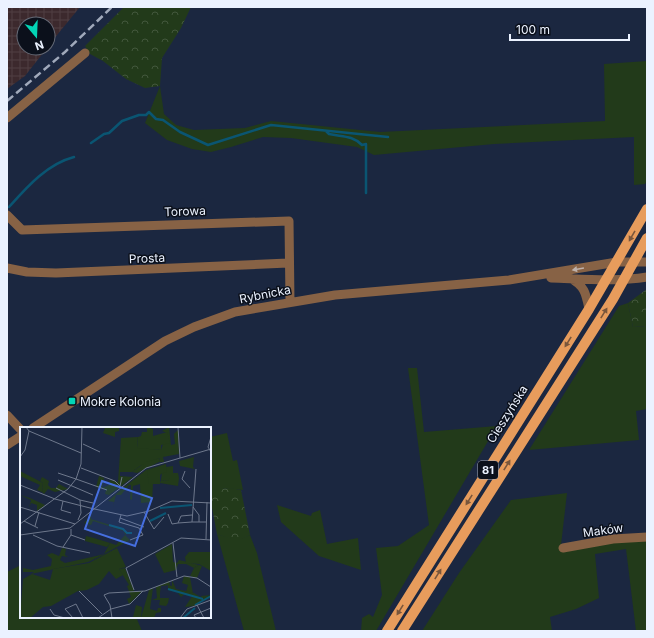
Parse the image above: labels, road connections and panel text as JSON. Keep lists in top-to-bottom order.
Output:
{
  "streets": {
    "main road": ["Cieszyńska", "81"],
    "street": [
      "Torowa",
      "Prosta",
      "Rybnicka",
      "Maków"
    ]
  },
  "crossings": [
    ["Torowa", "Prosta"],
    ["Torowa", "Rybnicka"],
    ["Rybnicka", "Cieszyńska"],
    ["Rybnicka", "81"]
  ],
  "places": {
    "transit": ["Mokre Kolonia"]
  },
  "scale_bar": "100 m",
  "north": "bottom"
}
